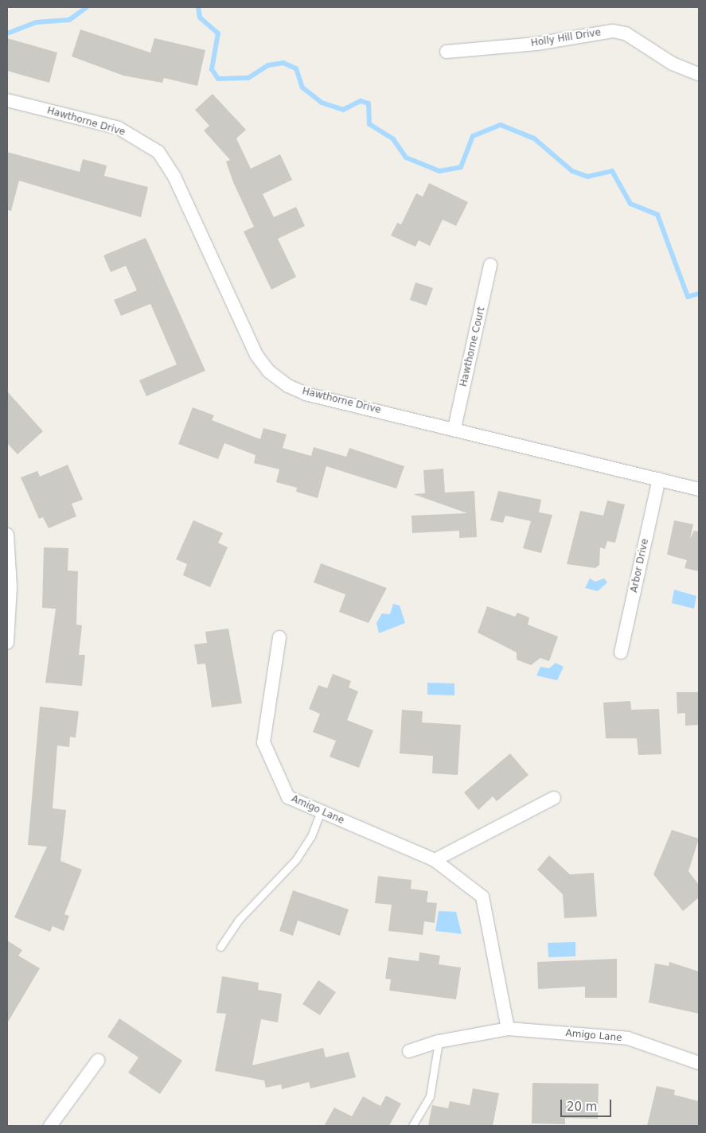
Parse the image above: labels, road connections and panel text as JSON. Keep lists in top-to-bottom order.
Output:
{
  "streets": {
    "street": [
      "Holly Hill Drive",
      "Hawthorne Drive",
      "Hawthorne Court",
      "Arbor Drive",
      "Amigo Lane"
    ]
  },
  "crossings": [
    ["Hawthorne Drive", "Hawthorne Court"],
    ["Hawthorne Drive", "Arbor Drive"]
  ],
  "scale_bar": "20 m"
}
